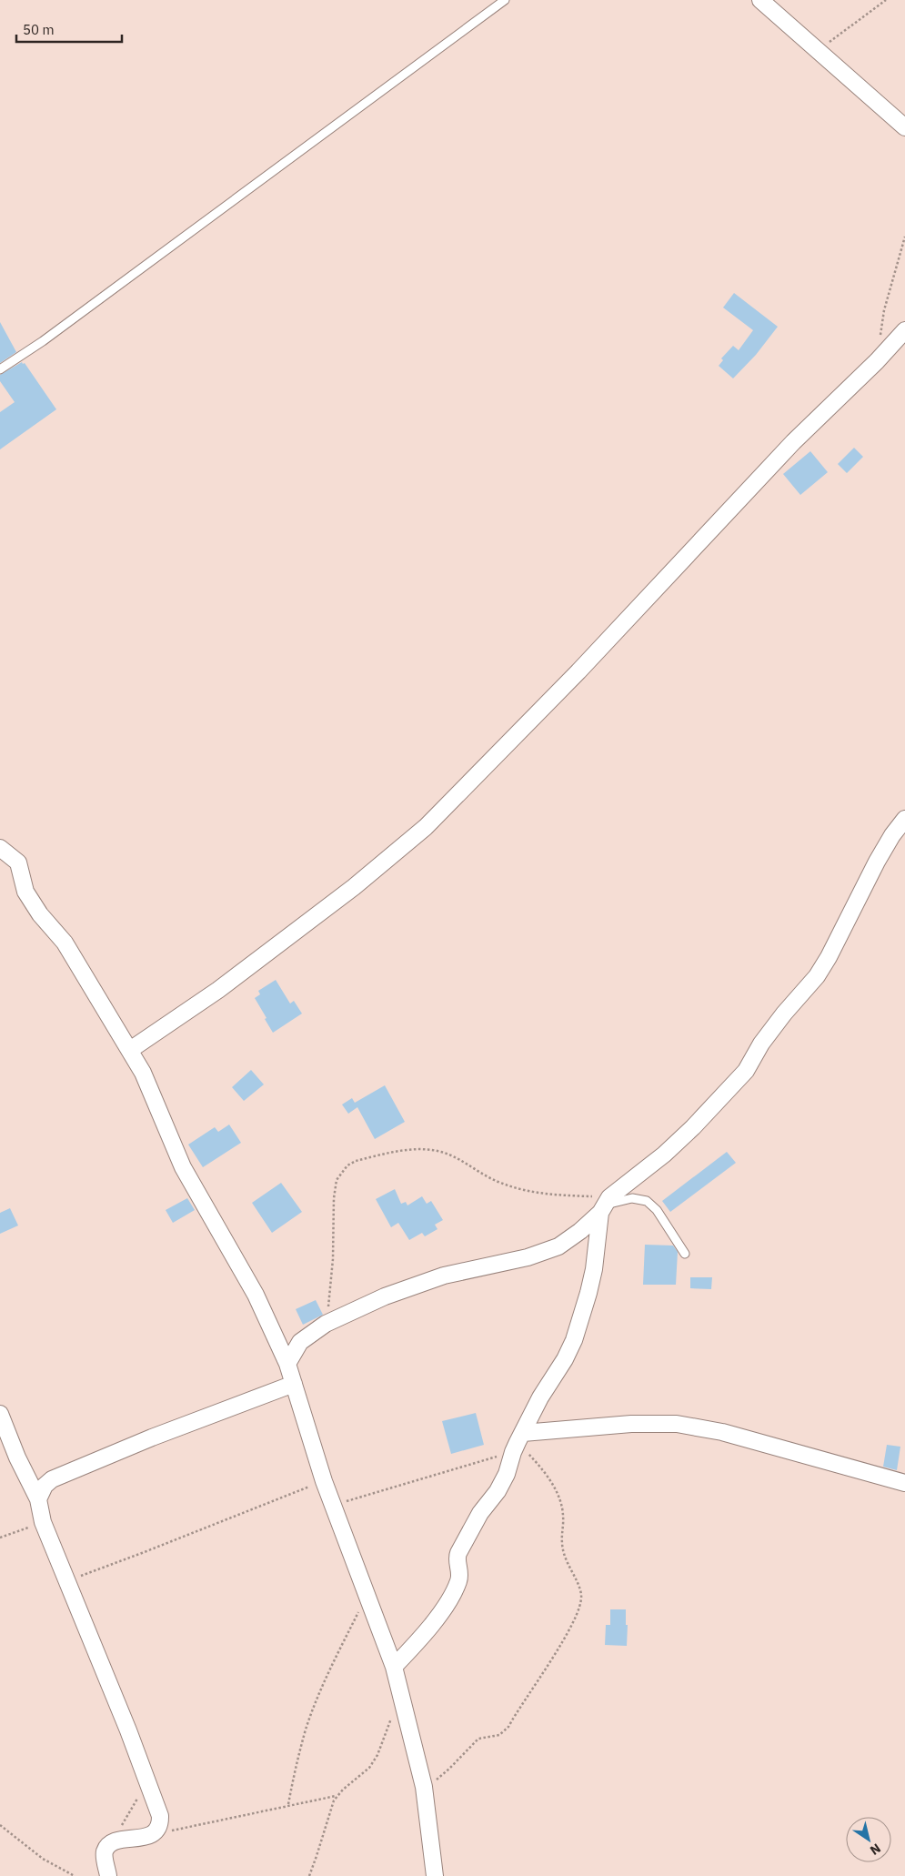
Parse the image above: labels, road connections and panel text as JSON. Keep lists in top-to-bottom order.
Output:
{
  "scale_bar": "50 m",
  "north": "bottom right"
}
